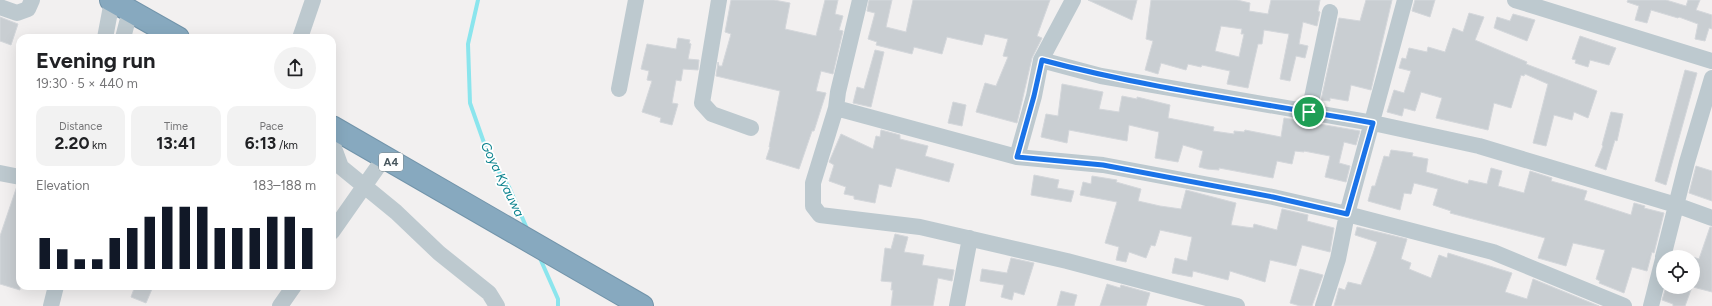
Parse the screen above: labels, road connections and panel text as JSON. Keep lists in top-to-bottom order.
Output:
{
  "streets": {
    "highway": ["A4"]
  },
  "water": ["Goya Kyauwa"],
  "page": {
    "heading": ["Evening run", "19:30 · 5 × 440 m"],
    "stats": [
      ["Distance", "2.20 km"],
      ["Time", "13:41"],
      ["Pace", "6:13 /km"]
    ],
    "chart": ["Elevation", "183–188 m"]
  }
}
